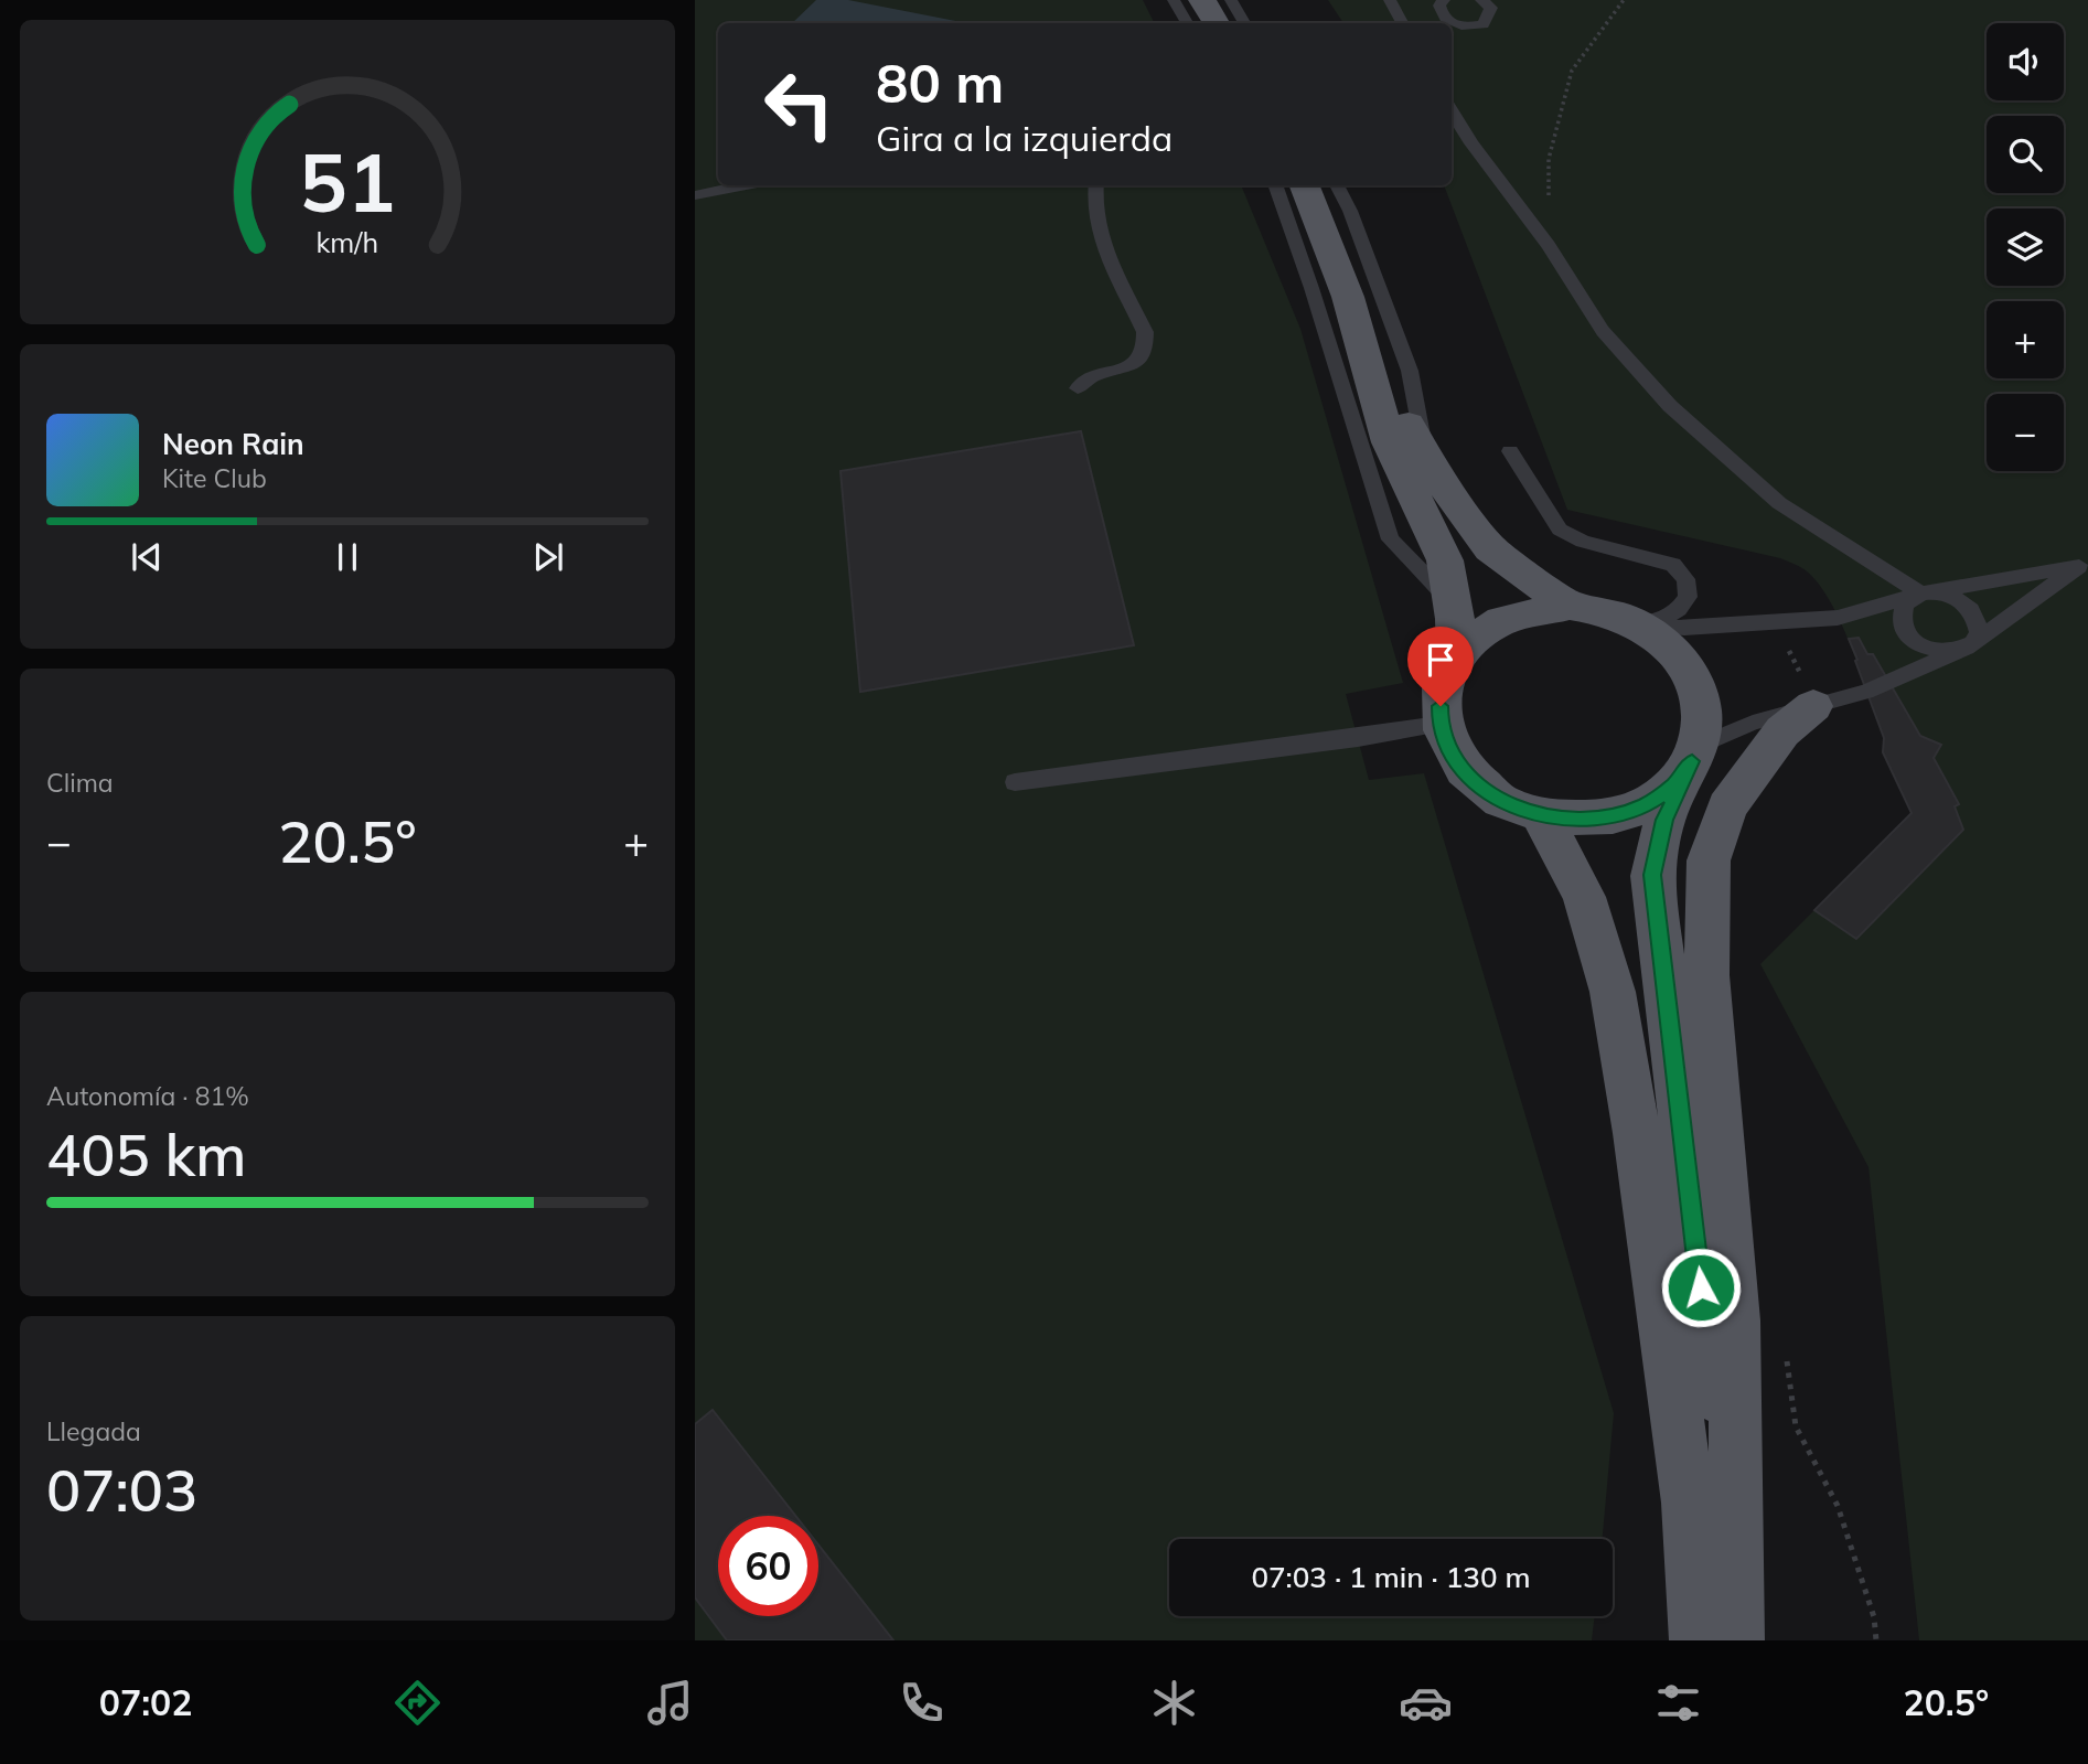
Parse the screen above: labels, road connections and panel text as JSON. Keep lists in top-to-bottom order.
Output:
{
  "page": {
    "map_buttons": ["+", "−"],
    "turn": ["80 m", "Gira a la izquierda"],
    "song": ["Neon Rain", "Kite Club"],
    "tile": [
      "Clima",
      ["Autonomía · 81%", "405 km"],
      ["Llegada", "07:03"]
    ],
    "heat": ["−", "20.5°", "+"],
    "limit": "60",
    "trip": "07:03 · 1 min · 130 m",
    "tabs": ["07:02", "20.5°"],
    "gauge": ["51", "km/h"]
  }
}
